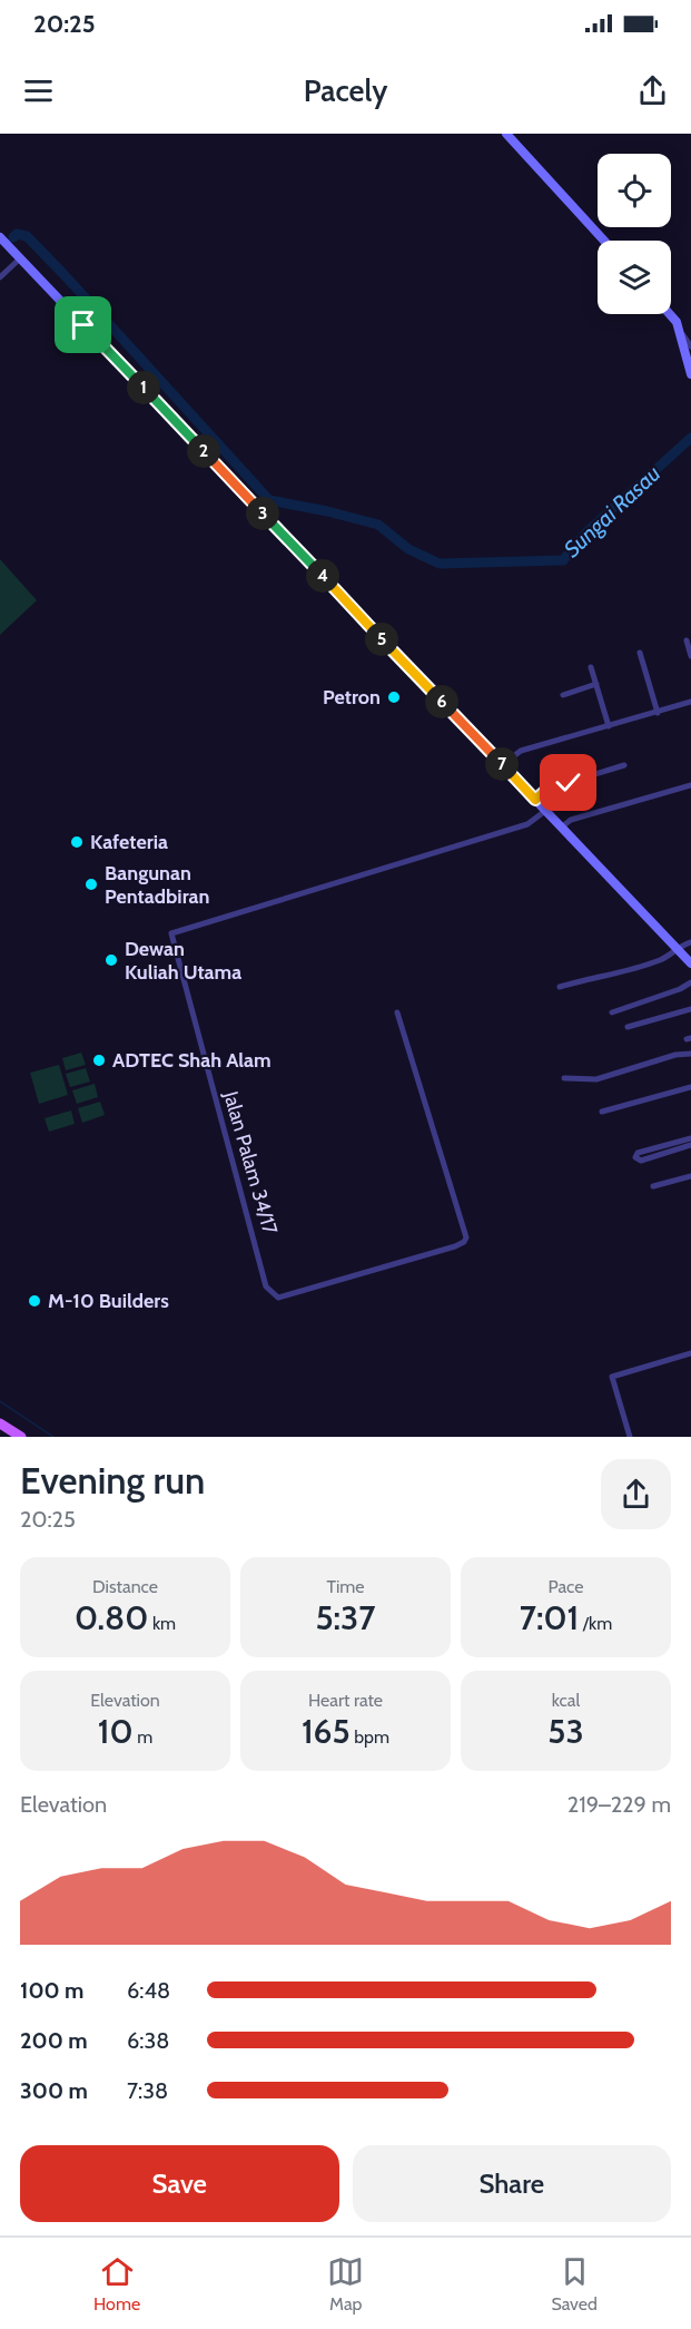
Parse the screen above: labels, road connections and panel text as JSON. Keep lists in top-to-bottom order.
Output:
{
  "streets": {
    "street": ["Jalan Palam 34/17"]
  },
  "water": ["Sungai Rasau"],
  "places": [
    "Petron",
    "Kafeteria",
    "Bangunan Pentadbiran",
    "Dewan Kuliah Utama",
    "ADTEC Shah Alam",
    "M-10 Builders"
  ],
  "page": {
    "status": "20:25",
    "header": "Pacely",
    "pins": [
      "1",
      "2",
      "3",
      "4",
      "5",
      "6",
      "7"
    ],
    "heading": ["Evening run", "20:25"],
    "stats": [
      ["Distance", "0.80 km"],
      ["Time", "5:37"],
      ["Pace", "7:01 /km"],
      ["Elevation", "10 m"],
      ["Heart rate", "165 bpm"],
      ["kcal", "53"]
    ],
    "chart": ["Elevation", "219–229 m"],
    "list": [
      {
        "name": "100 m",
        "note": "6:48"
      },
      {
        "name": "200 m",
        "note": "6:38"
      },
      {
        "name": "300 m",
        "note": "7:38"
      }
    ],
    "buttons": ["Save", "Share"],
    "tabs": ["Home", "Map", "Saved"]
  }
}
